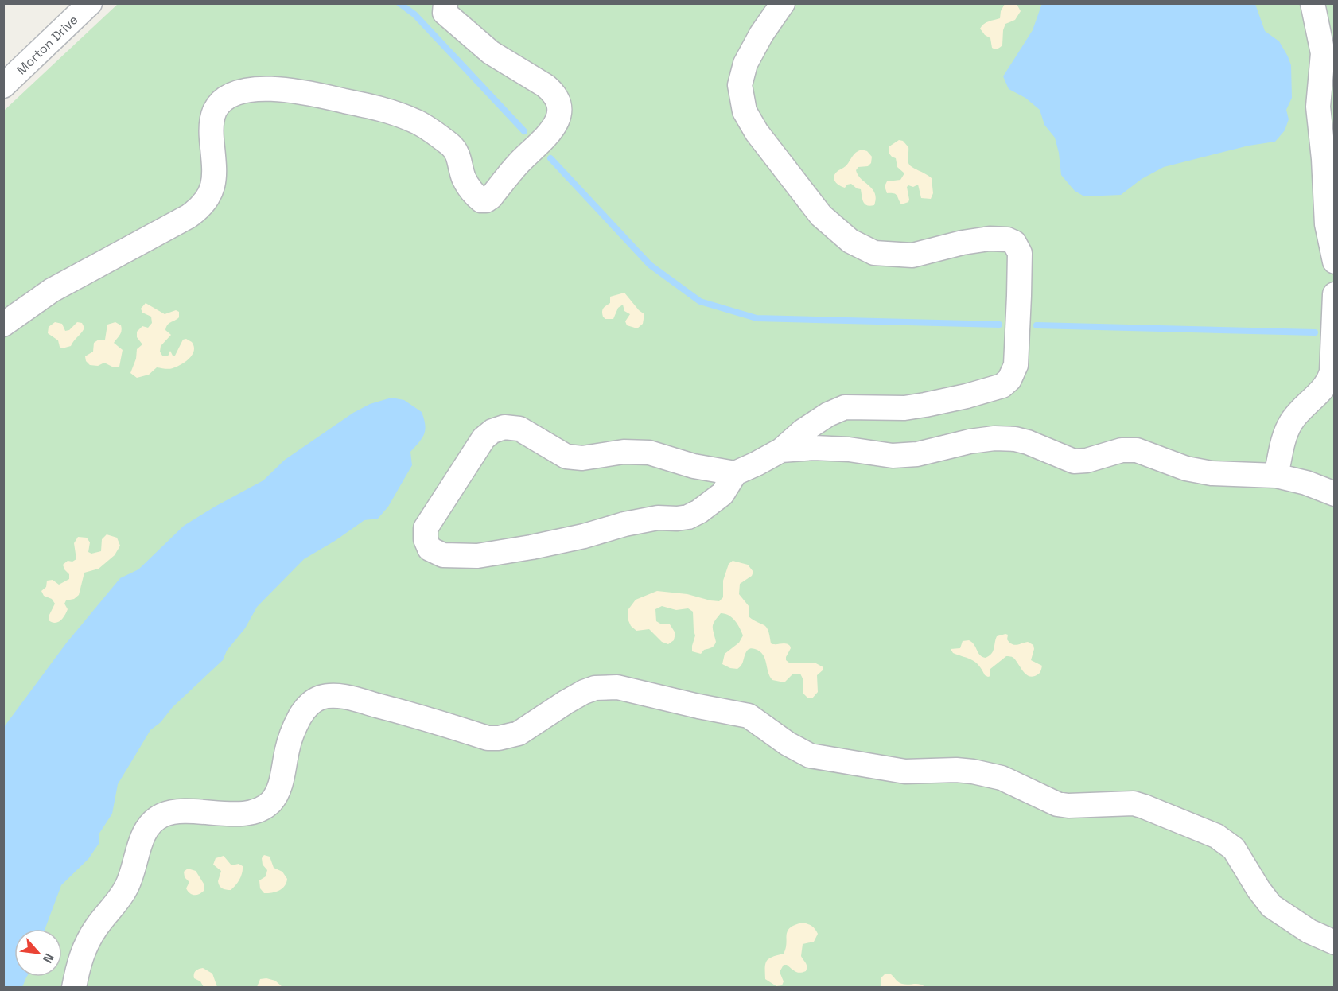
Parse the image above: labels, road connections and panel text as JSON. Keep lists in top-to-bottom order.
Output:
{
  "streets": {
    "street": ["Morton Drive"]
  },
  "north": "bottom right"
}
